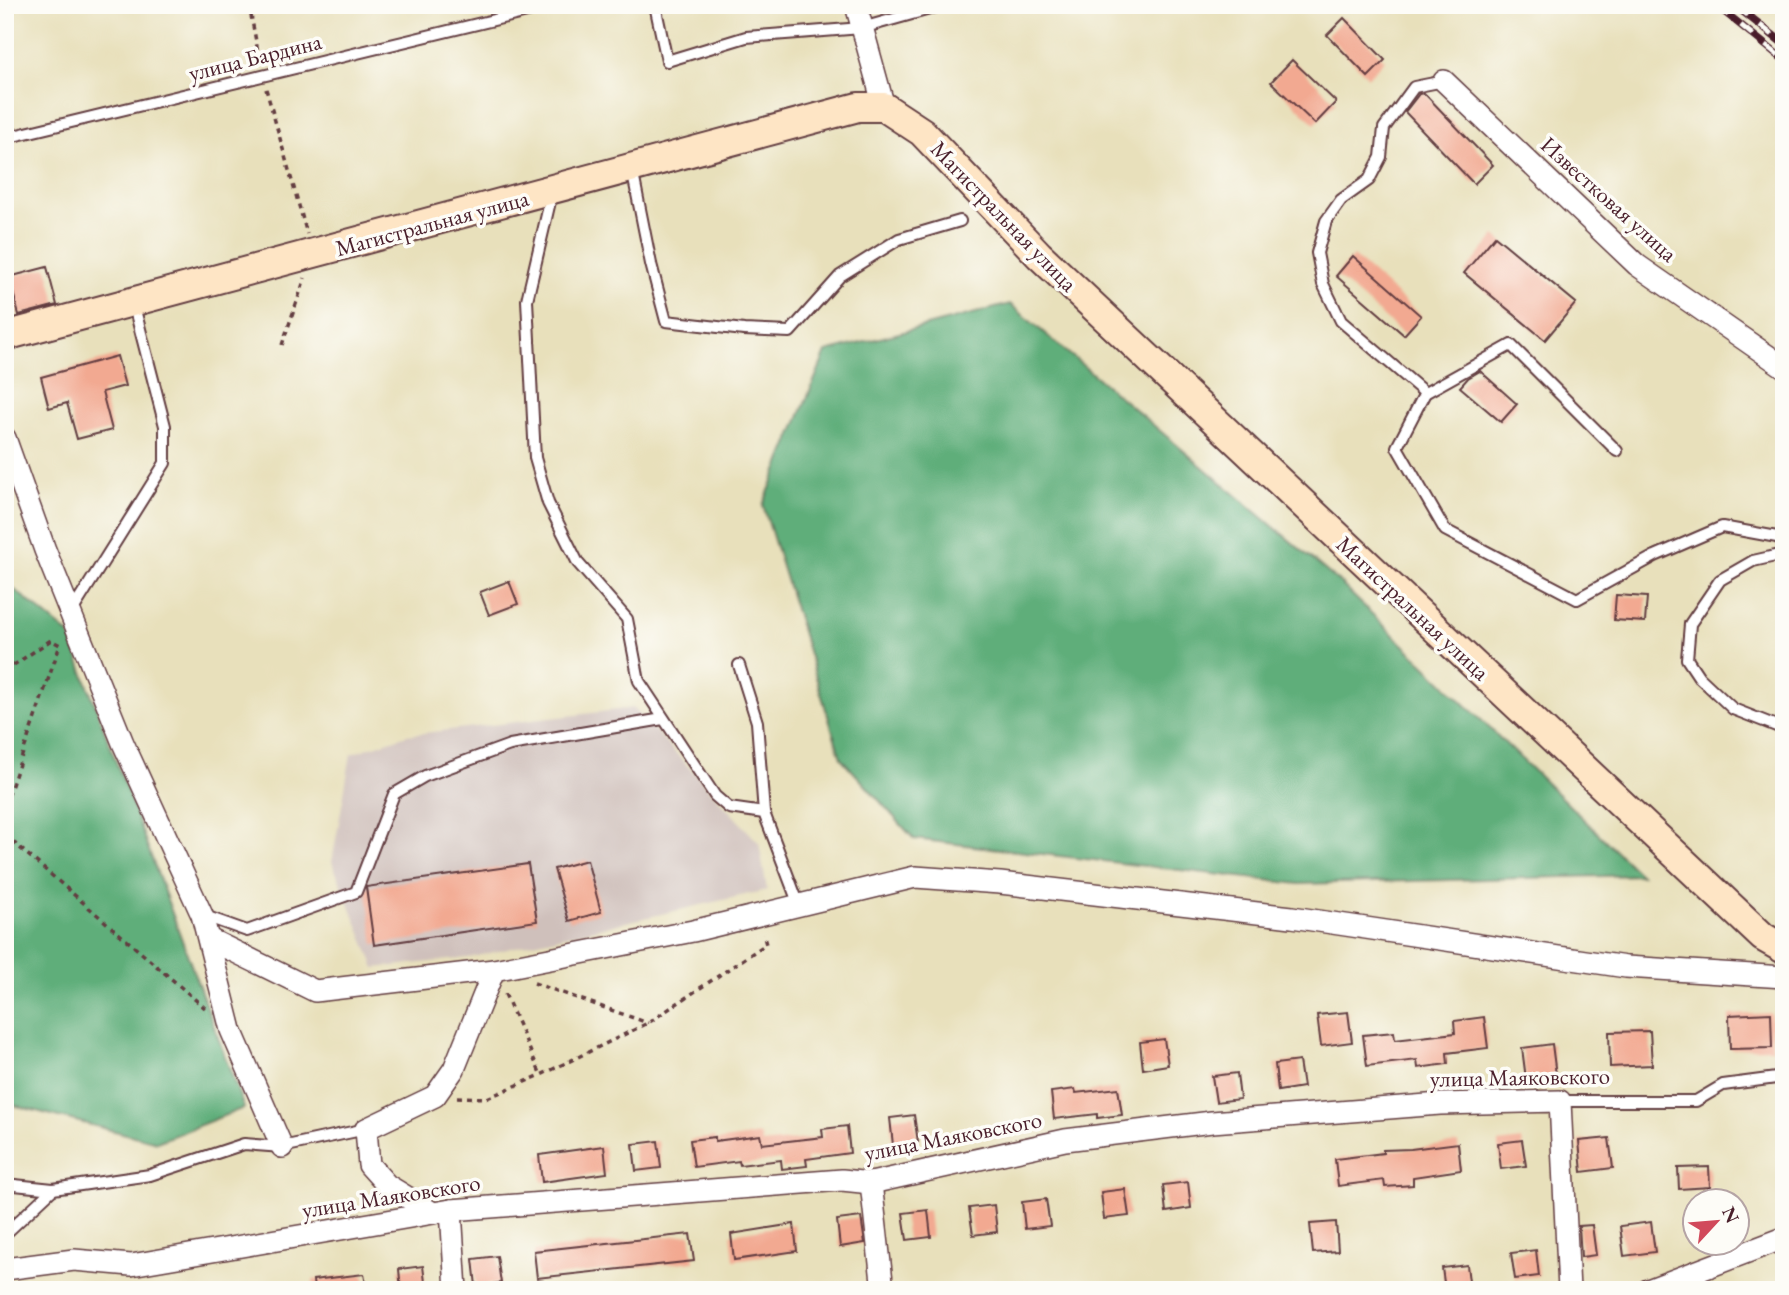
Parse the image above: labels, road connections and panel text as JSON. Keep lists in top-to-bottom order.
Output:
{
  "streets": {
    "street": ["Известковая улица", "Магистральная улица", "улица Маяковского"],
    "lane": ["улица Бардина"]
  },
  "north": "top right"
}
